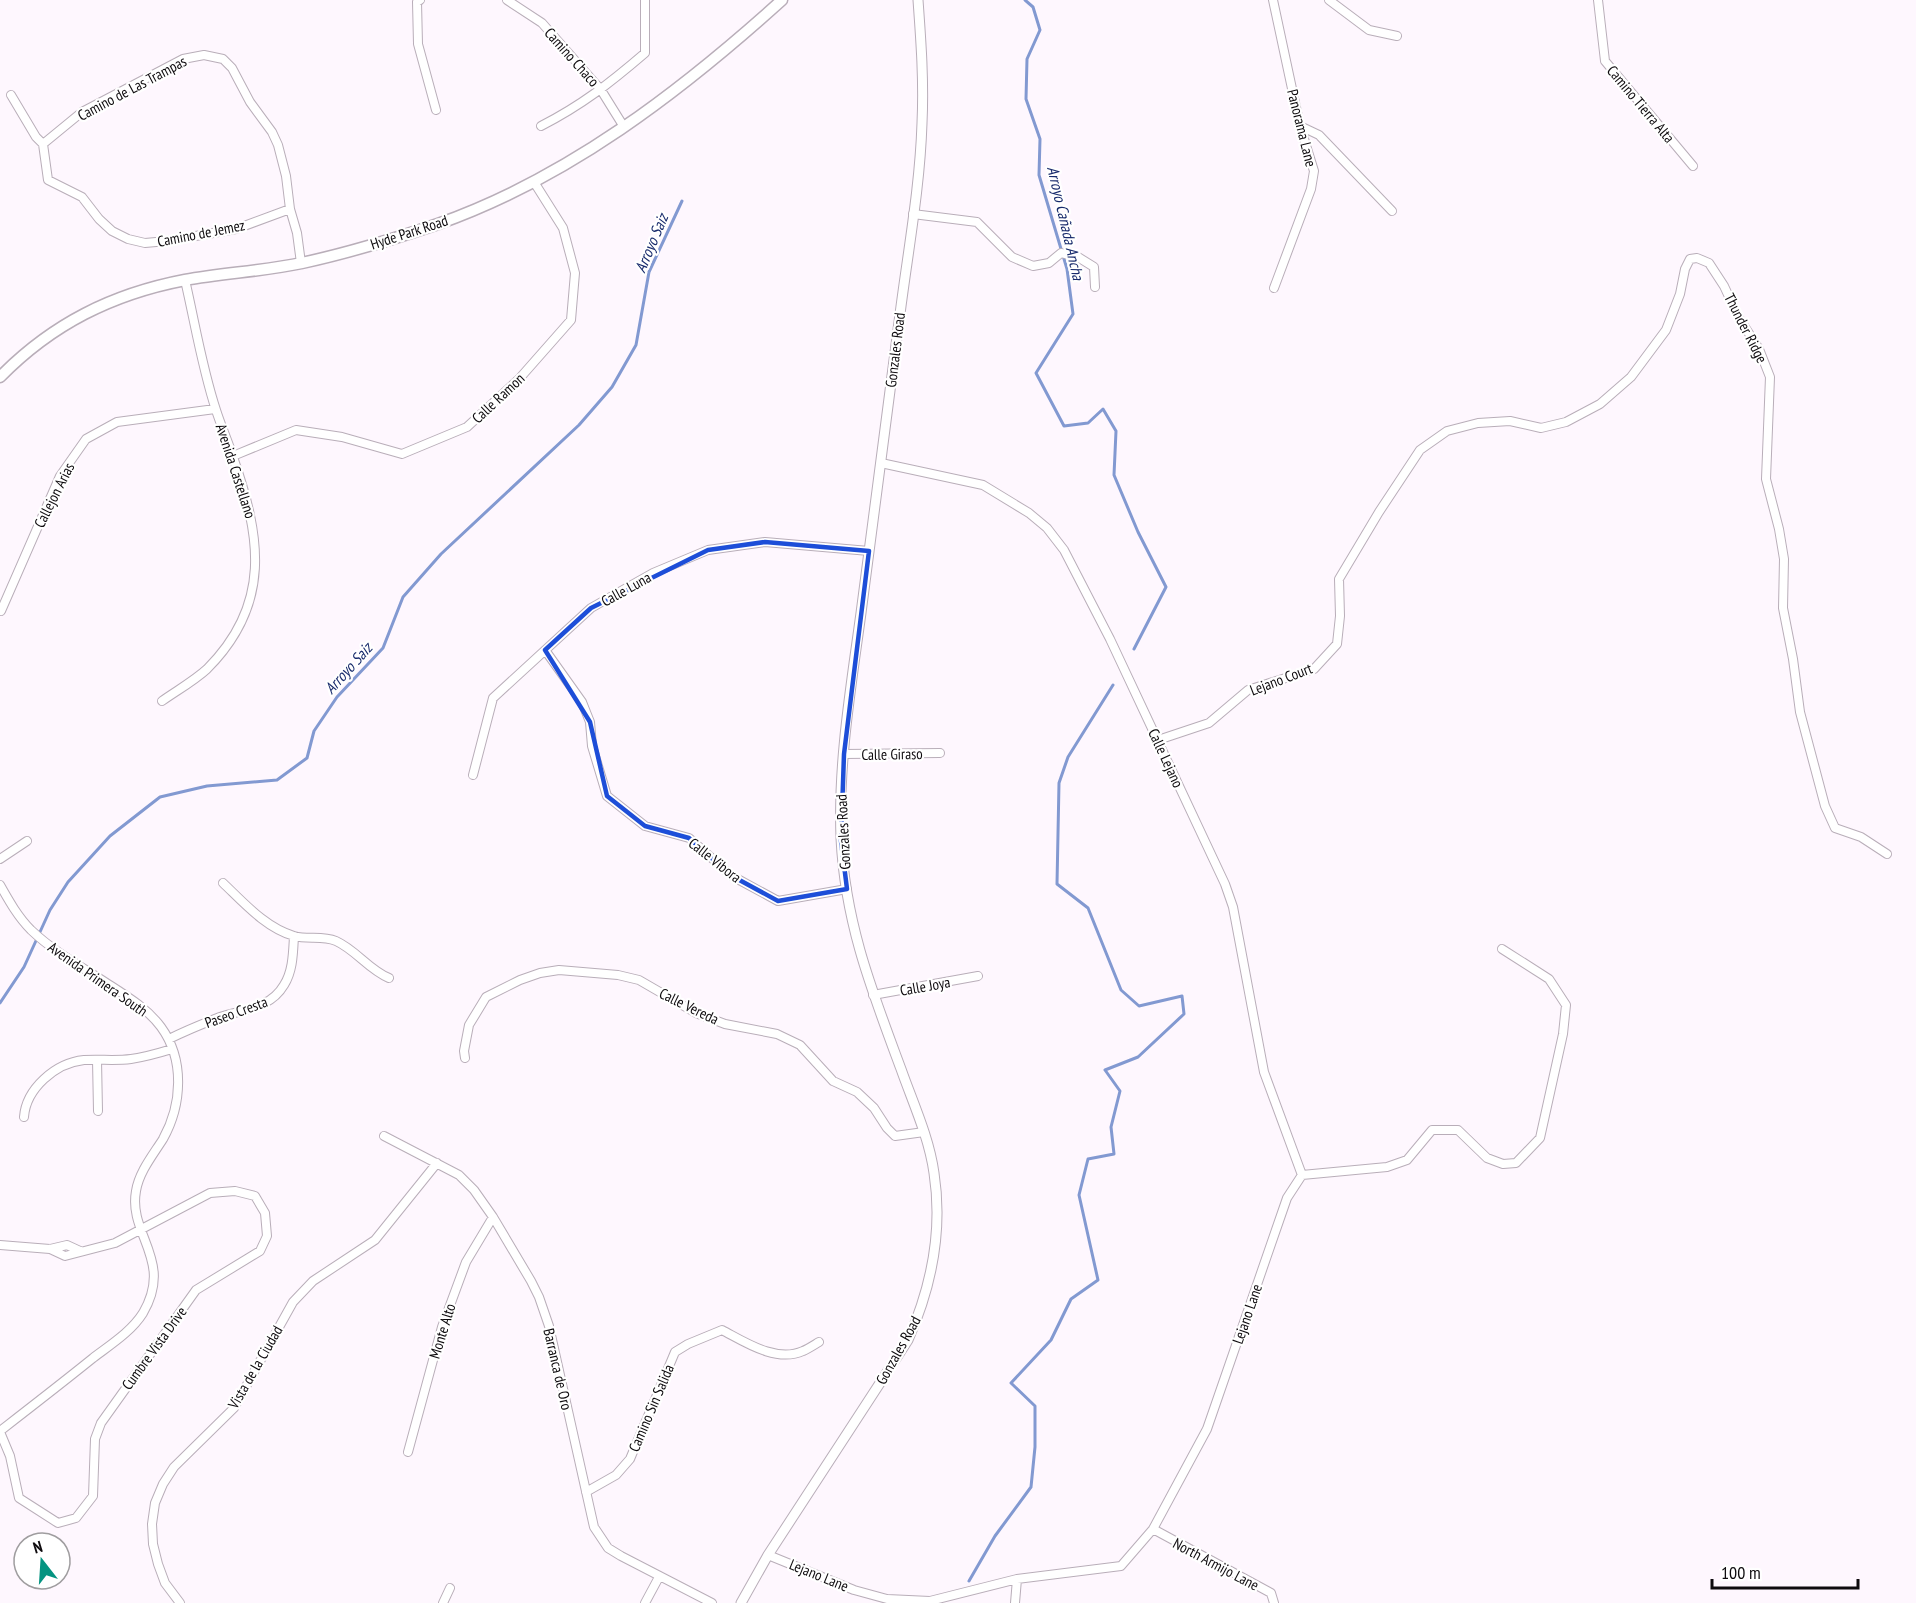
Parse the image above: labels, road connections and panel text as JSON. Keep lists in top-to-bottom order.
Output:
{
  "streets": {
    "main road": ["Hyde Park Road"],
    "street": [
      "Camino Chaco",
      "Camino de Las Trampas",
      "Camino Tierra Alta",
      "Panorama Lane",
      "Camino de Jemez",
      "Thunder Ridge",
      "Gonzales Road",
      "Calle Ramon",
      "Avenida Castellano",
      "Callejon Arias",
      "Calle Luna",
      "Lejano Court",
      "Calle Giraso",
      "Calle Lejano",
      "Calle Vibora",
      "Avenida Primera South",
      "Calle Joya",
      "Calle Vereda",
      "Paseo Cresta",
      "Lejano Lane",
      "Monte Alto",
      "Cumbre Vista Drive",
      "Vista de la Ciudad",
      "Barranca de Oro",
      "Camino Sin Salida",
      "North Armijo Lane"
    ]
  },
  "crossings": [
    ["Camino Chaco", "Hyde Park Road"],
    ["Camino de Las Trampas", "Hyde Park Road"],
    ["Camino de Las Trampas", "Camino de Jemez"],
    ["Hyde Park Road", "Calle Ramon"],
    ["Hyde Park Road", "Avenida Castellano"],
    ["Thunder Ridge", "Lejano Court"],
    ["Gonzales Road", "Calle Luna"],
    ["Gonzales Road", "Calle Giraso"],
    ["Gonzales Road", "Calle Lejano"],
    ["Gonzales Road", "Calle Vibora"],
    ["Gonzales Road", "Calle Joya"],
    ["Gonzales Road", "Calle Vereda"],
    ["Gonzales Road", "Lejano Lane"],
    ["Calle Ramon", "Avenida Castellano"],
    ["Avenida Castellano", "Callejon Arias"],
    ["Calle Luna", "Calle Vibora"],
    ["Lejano Court", "Calle Lejano"],
    ["Calle Lejano", "Lejano Lane"],
    ["Avenida Primera South", "Paseo Cresta"],
    ["Avenida Primera South", "Cumbre Vista Drive"],
    ["Lejano Lane", "North Armijo Lane"],
    ["Monte Alto", "Barranca de Oro"],
    ["Vista de la Ciudad", "Barranca de Oro"],
    ["Barranca de Oro", "Camino Sin Salida"]
  ],
  "water": ["Arroyo Cañada Ancha", "Arroyo Saiz"],
  "scale_bar": "100 m",
  "north": "top"
}
